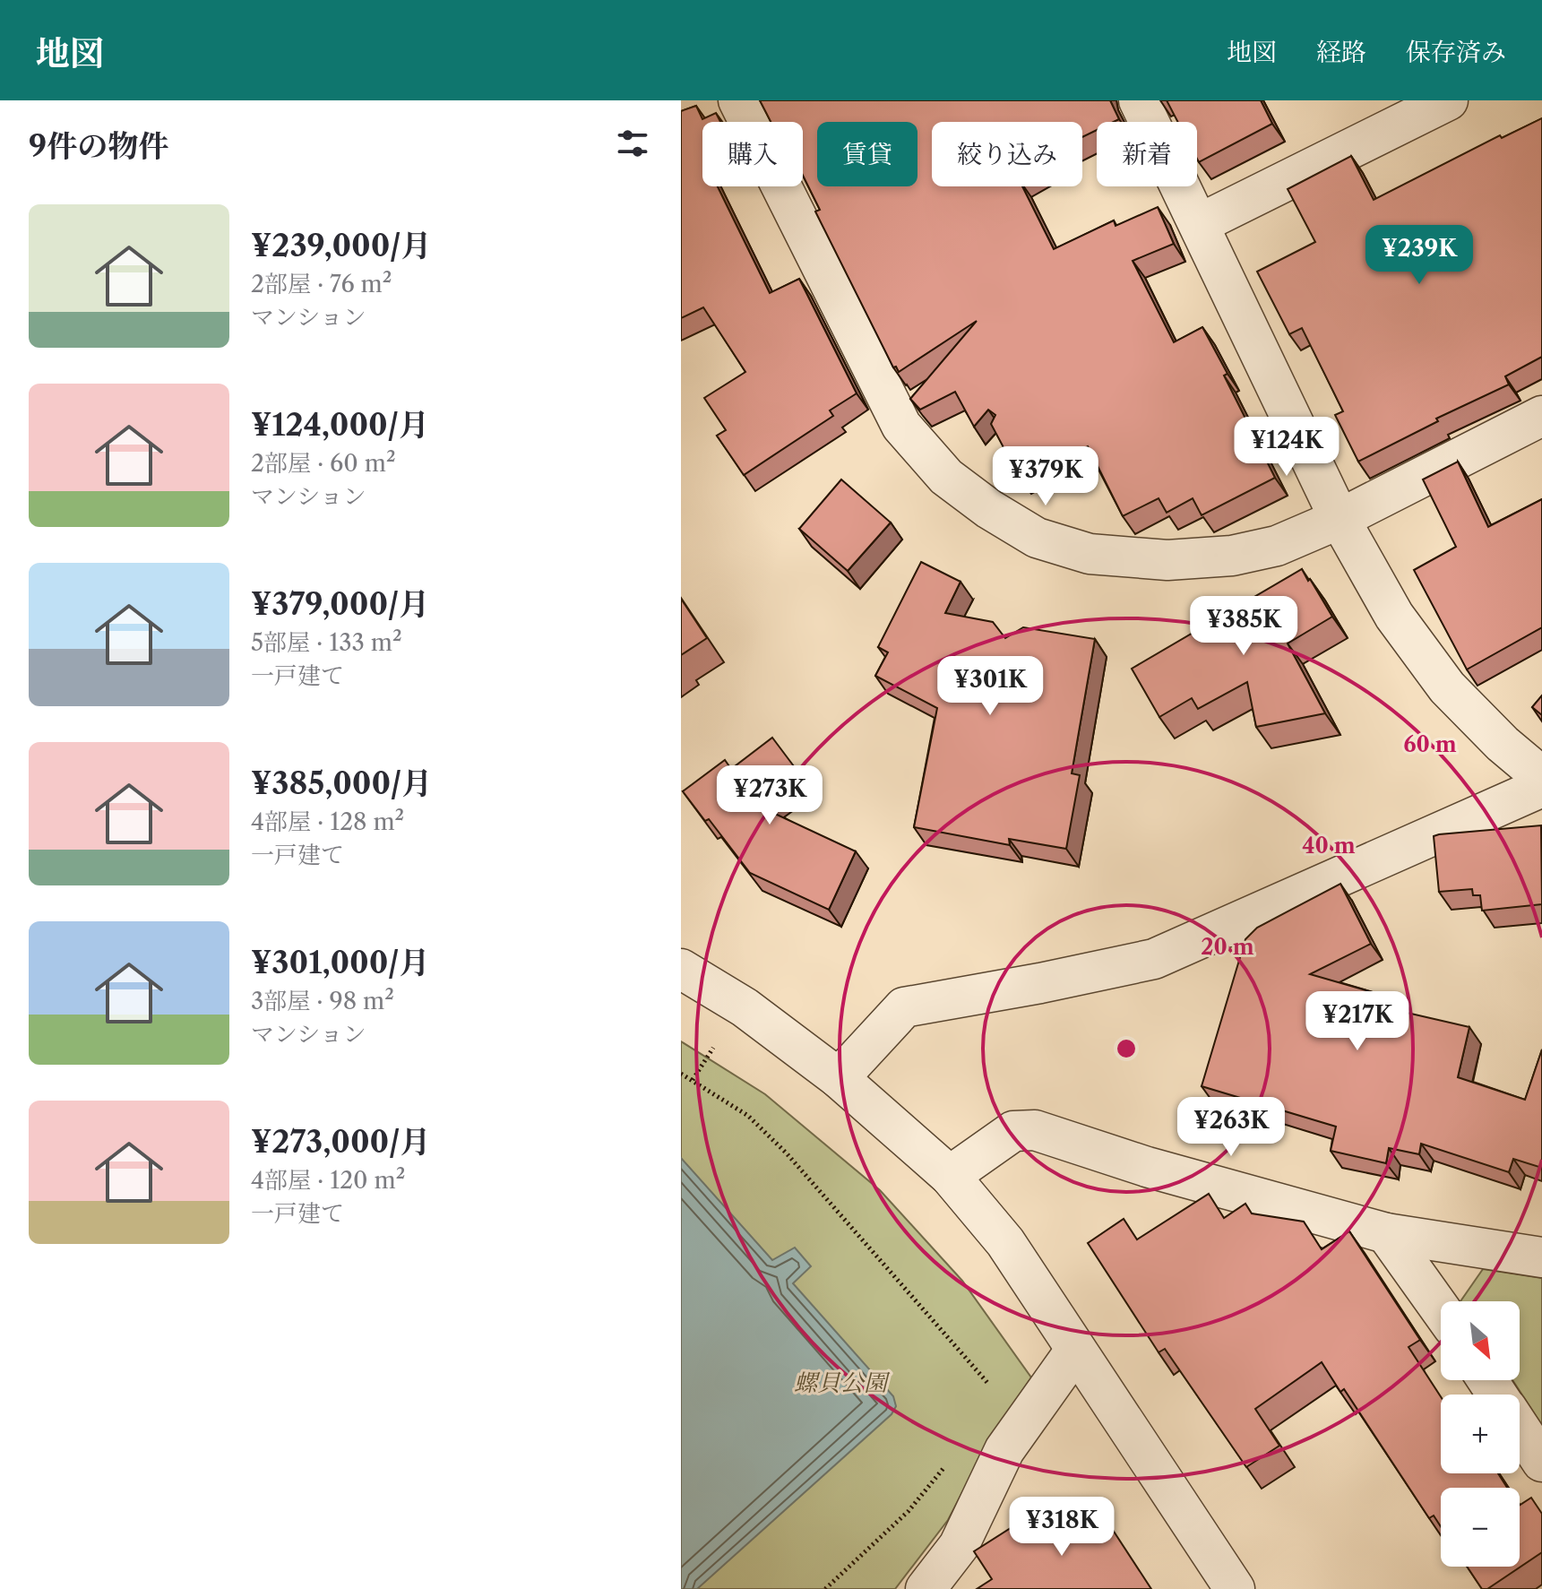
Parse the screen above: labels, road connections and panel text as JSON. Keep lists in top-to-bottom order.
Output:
{
  "parks": ["螺貝公園"],
  "north": "bottom right",
  "page": {
    "header": "地図",
    "nav": ["地図", "経路", "保存済み"],
    "heading": "9件の物件",
    "chip": [
      "購入",
      "賃貸",
      "絞り込み",
      "新着"
    ],
    "list": [
      {
        "name": "¥239,000/月",
        "note": "2部屋 · 76 m² · マンション"
      },
      {
        "name": "¥124,000/月",
        "note": "2部屋 · 60 m² · マンション"
      },
      {
        "name": "¥379,000/月",
        "note": "5部屋 · 133 m² · 一戸建て"
      },
      {
        "name": "¥385,000/月",
        "note": "4部屋 · 128 m² · 一戸建て"
      },
      {
        "name": "¥301,000/月",
        "note": "3部屋 · 98 m² · マンション"
      },
      {
        "name": "¥273,000/月",
        "note": "4部屋 · 120 m² · 一戸建て"
      }
    ],
    "price": [
      "¥239K",
      "¥124K",
      "¥379K",
      "¥385K",
      "¥301K",
      "¥273K",
      "¥217K",
      "¥263K",
      "¥318K"
    ],
    "map_buttons": ["+", "−"]
  },
  "rings": ["60 m", "40 m", "20 m"]
}
